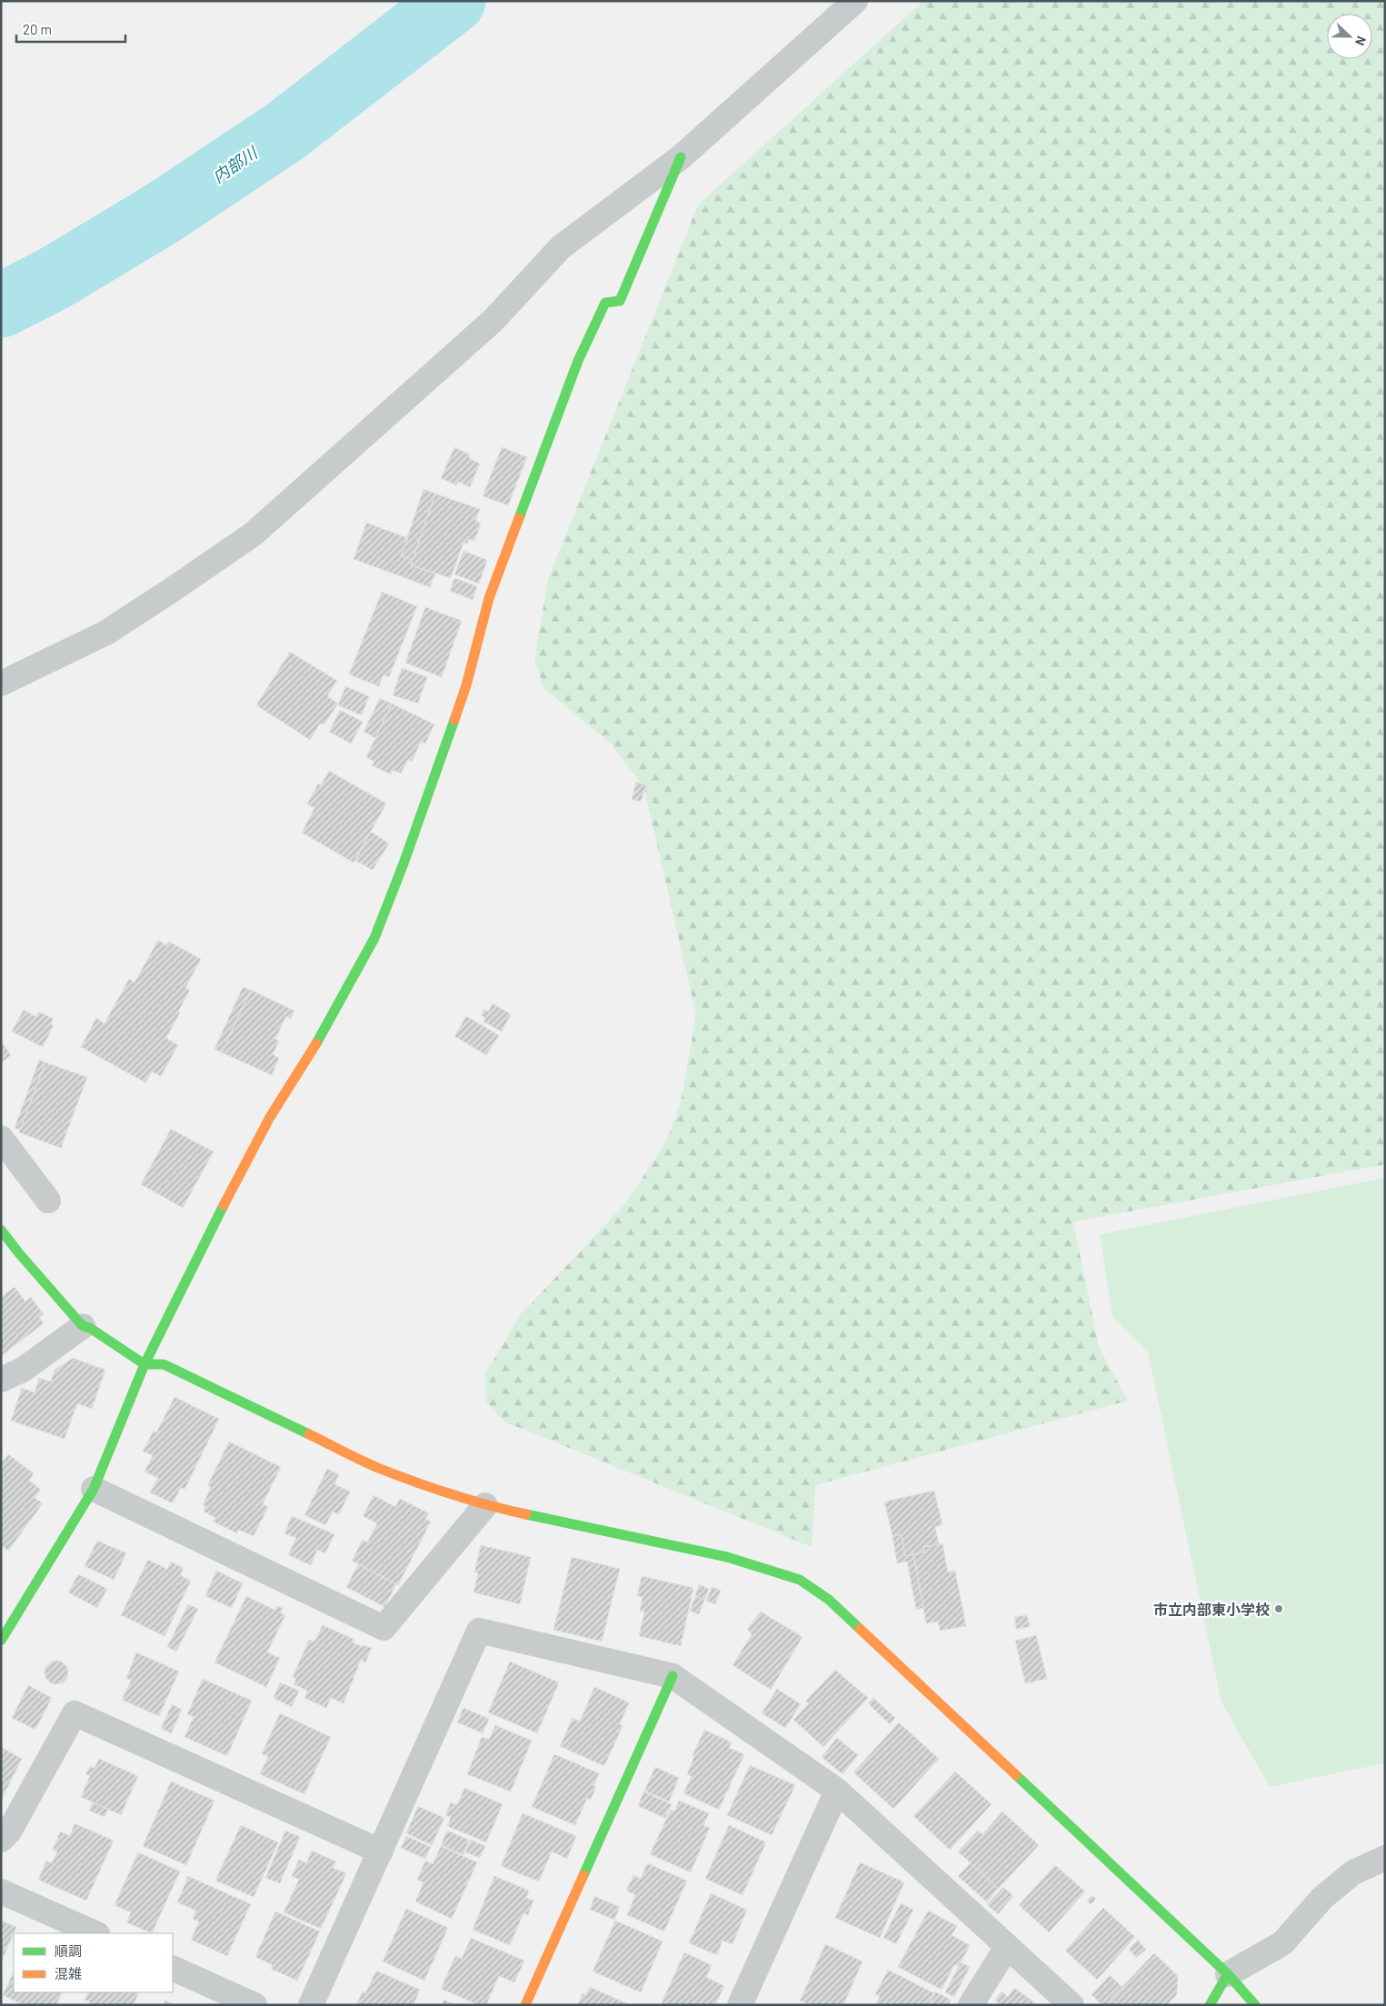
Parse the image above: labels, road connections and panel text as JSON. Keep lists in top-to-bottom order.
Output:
{
  "water": ["内部川"],
  "places": ["市立内部東小学校"],
  "legend": ["順調", "混雑"],
  "scale_bar": "20 m",
  "north": "right"
}
